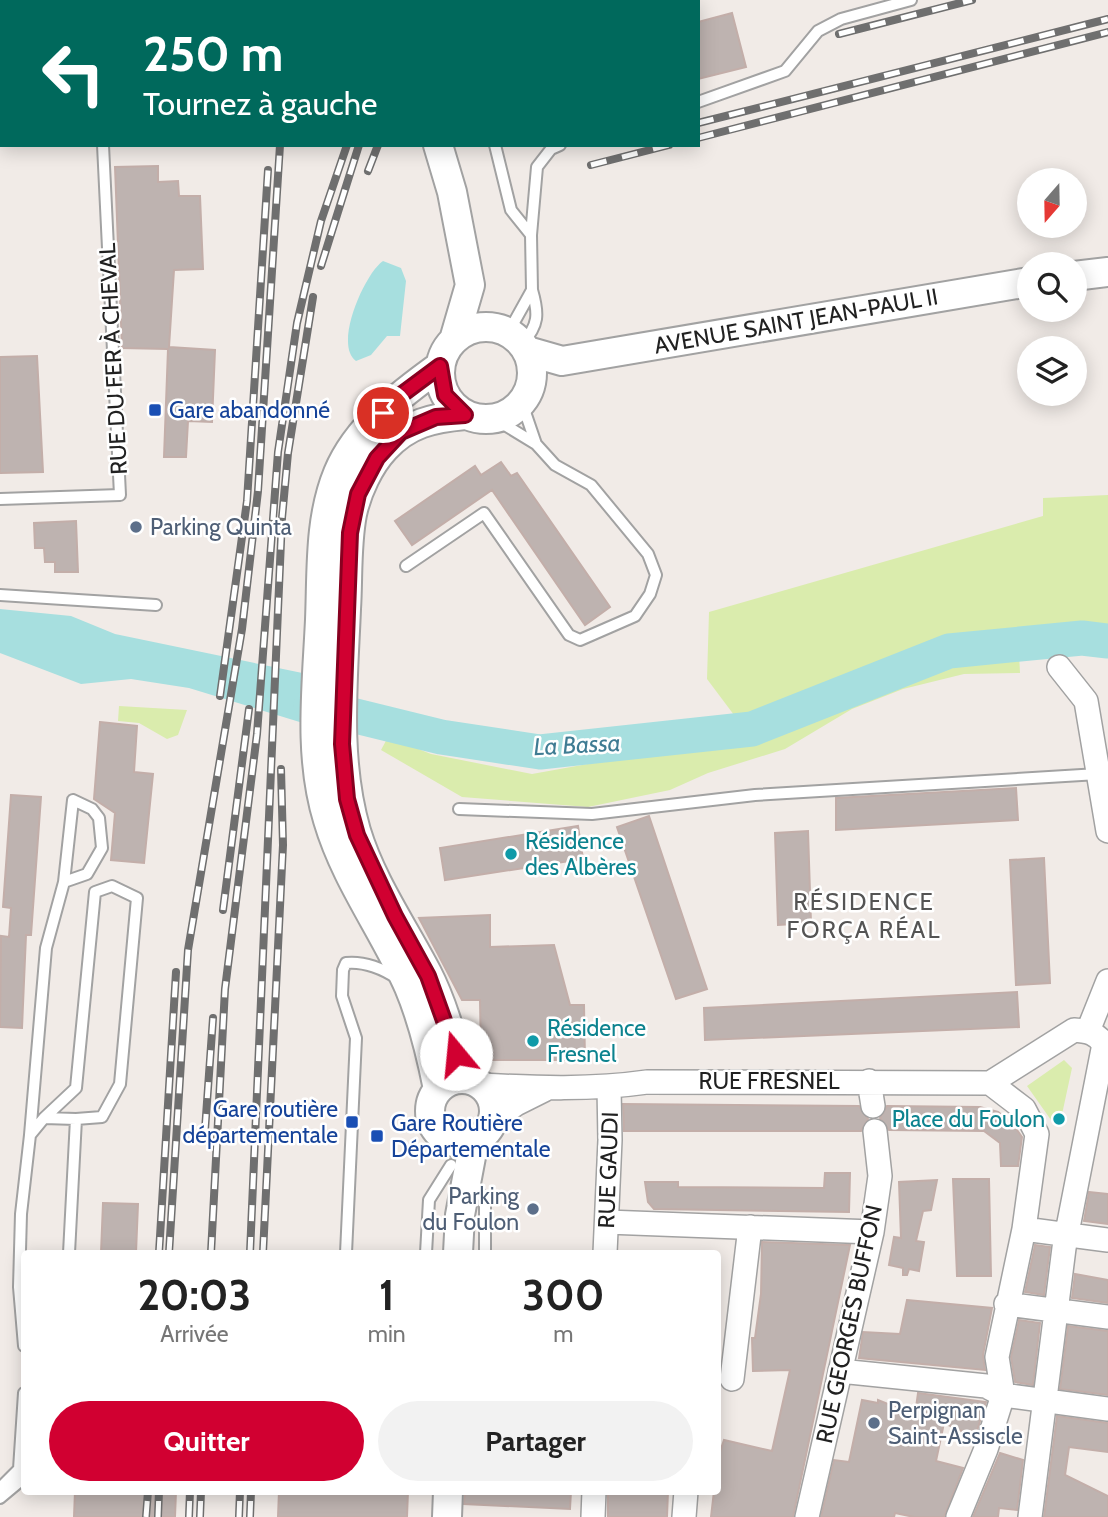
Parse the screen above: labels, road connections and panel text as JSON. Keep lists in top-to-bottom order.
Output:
{
  "streets": {
    "street": [
      "AVENUE SAINT JEAN-PAUL II",
      "RUE FRESNEL",
      "RUE GAUDI",
      "RUE GEORGES BUFFON"
    ],
    "lane": ["RUE DU FER À CHEVAL"]
  },
  "crossings": [
    ["RUE FRESNEL", "RUE GAUDI"]
  ],
  "districts": ["RÉSIDENCE FORÇA RÉAL"],
  "water": ["La Bassa"],
  "places": {
    "transit": ["Gare abandonné", "Gare routière départementale", "Gare Routière Départementale"],
    "other": [
      "Parking Quinta",
      "Résidence des Albères",
      "Résidence Fresnel",
      "Place du Foulon",
      "Parking du Foulon",
      "Perpignan Saint-Assiscle"
    ]
  },
  "north": "bottom",
  "page": {
    "turn": ["250 m", "Tournez à gauche"],
    "eta": [
      "20:03",
      "Arrivée",
      "1",
      "min",
      "300",
      "m"
    ],
    "buttons": ["Quitter", "Partager"]
  }
}
